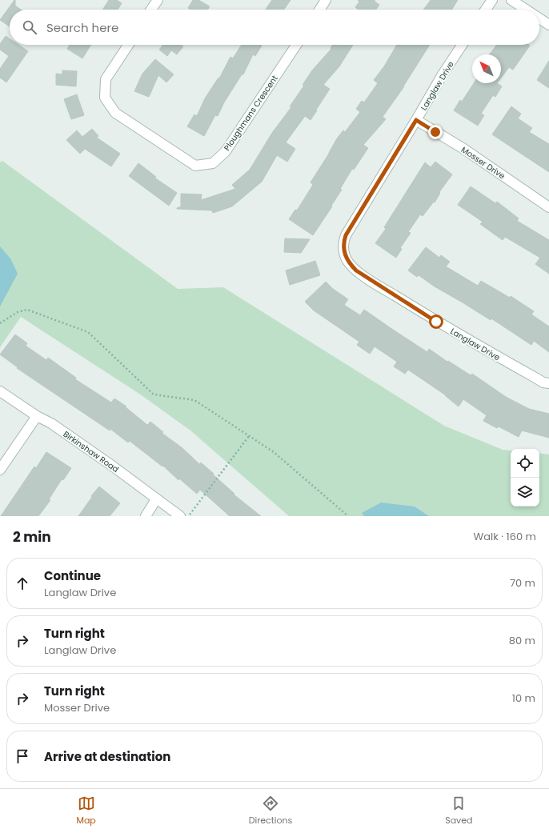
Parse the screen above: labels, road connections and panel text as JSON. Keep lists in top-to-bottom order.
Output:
{
  "streets": {
    "street": [
      "Langlaw Drive",
      "Ploughmans Crescent",
      "Mosser Drive",
      "Birkinshaw Road"
    ]
  },
  "crossings": [
    ["Langlaw Drive", "Mosser Drive"]
  ],
  "north": "top left",
  "page": {
    "search": "Search here",
    "heading": ["2 min", "Walk · 160 m"],
    "list": [
      ["Continue", "Langlaw Drive", "70 m"],
      ["Turn right", "Langlaw Drive", "80 m"],
      ["Turn right", "Mosser Drive", "10 m"],
      "Arrive at destination"
    ],
    "nav": ["Map", "Directions", "Saved"]
  }
}
